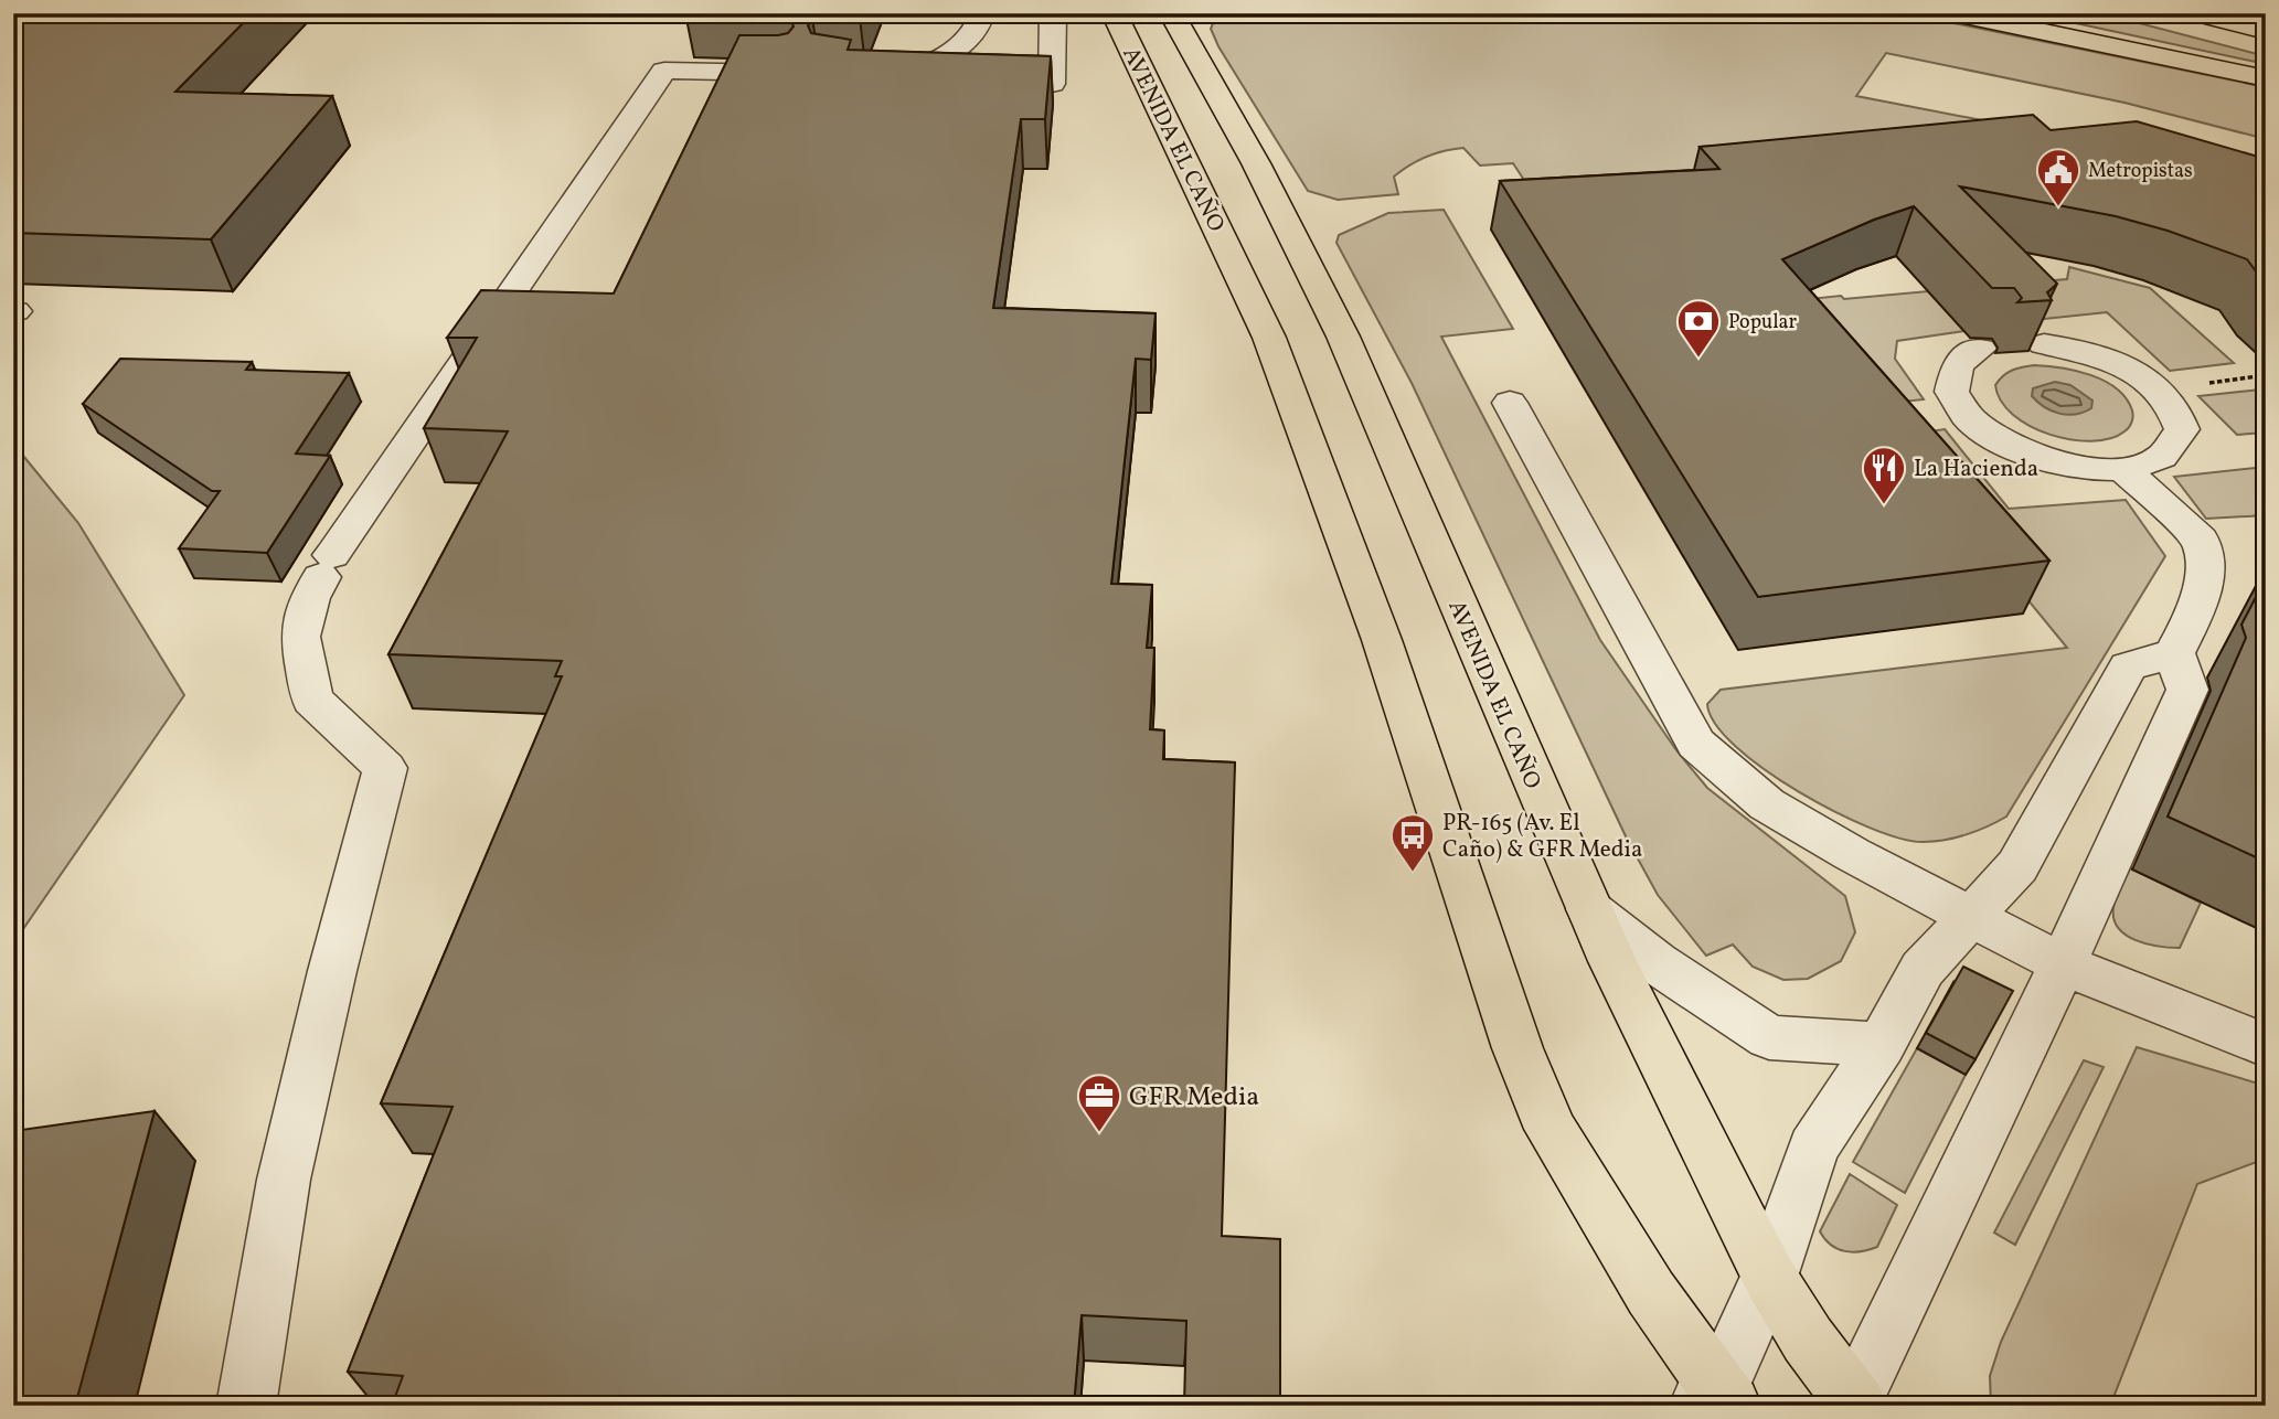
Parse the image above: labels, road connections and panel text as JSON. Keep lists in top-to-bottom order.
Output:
{
  "streets": {
    "main road": ["AVENIDA EL CAÑO"]
  },
  "places": {
    "public building": ["Metropistas"],
    "bank": ["Popular"],
    "restaurant": ["La Hacienda"],
    "bus stop": ["PR-165 (Av. El Caño) & GFR Media"],
    "office": ["GFR Media"]
  }
}
